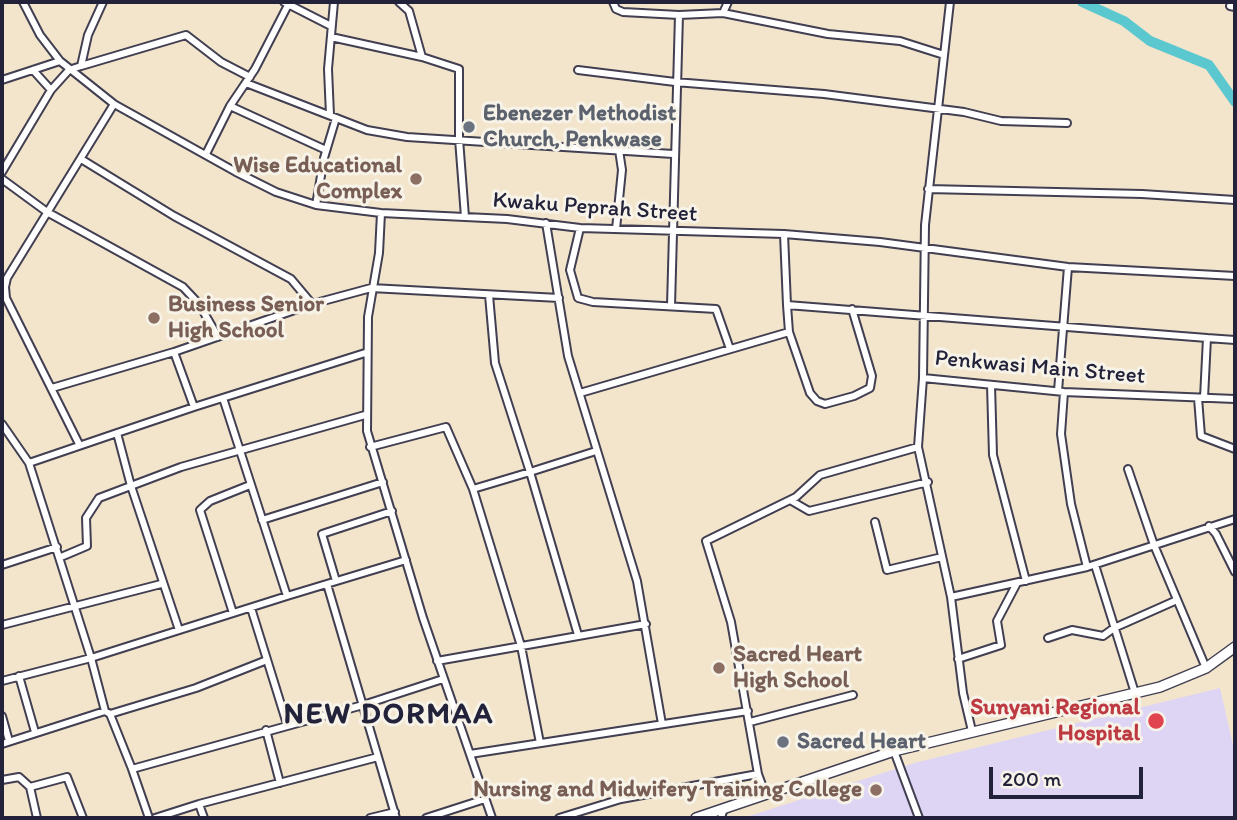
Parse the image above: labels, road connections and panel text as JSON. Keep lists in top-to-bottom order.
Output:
{
  "streets": {
    "street": ["Kwaku Peprah Street", "Penkwasi Main Street"]
  },
  "crossings": [
    ["Kwaku Peprah Street", "Penkwasi Main Street"]
  ],
  "districts": ["NEW DORMAA"],
  "places": [
    "Ebenezer Methodist Church, Penkwase",
    "Wise Educational Complex",
    "Business Senior High School",
    "Sacred Heart High School",
    "Sunyani Regional Hospital",
    "Sacred Heart",
    "Nursing and Midwifery Training College"
  ],
  "scale_bar": "200 m"
}
